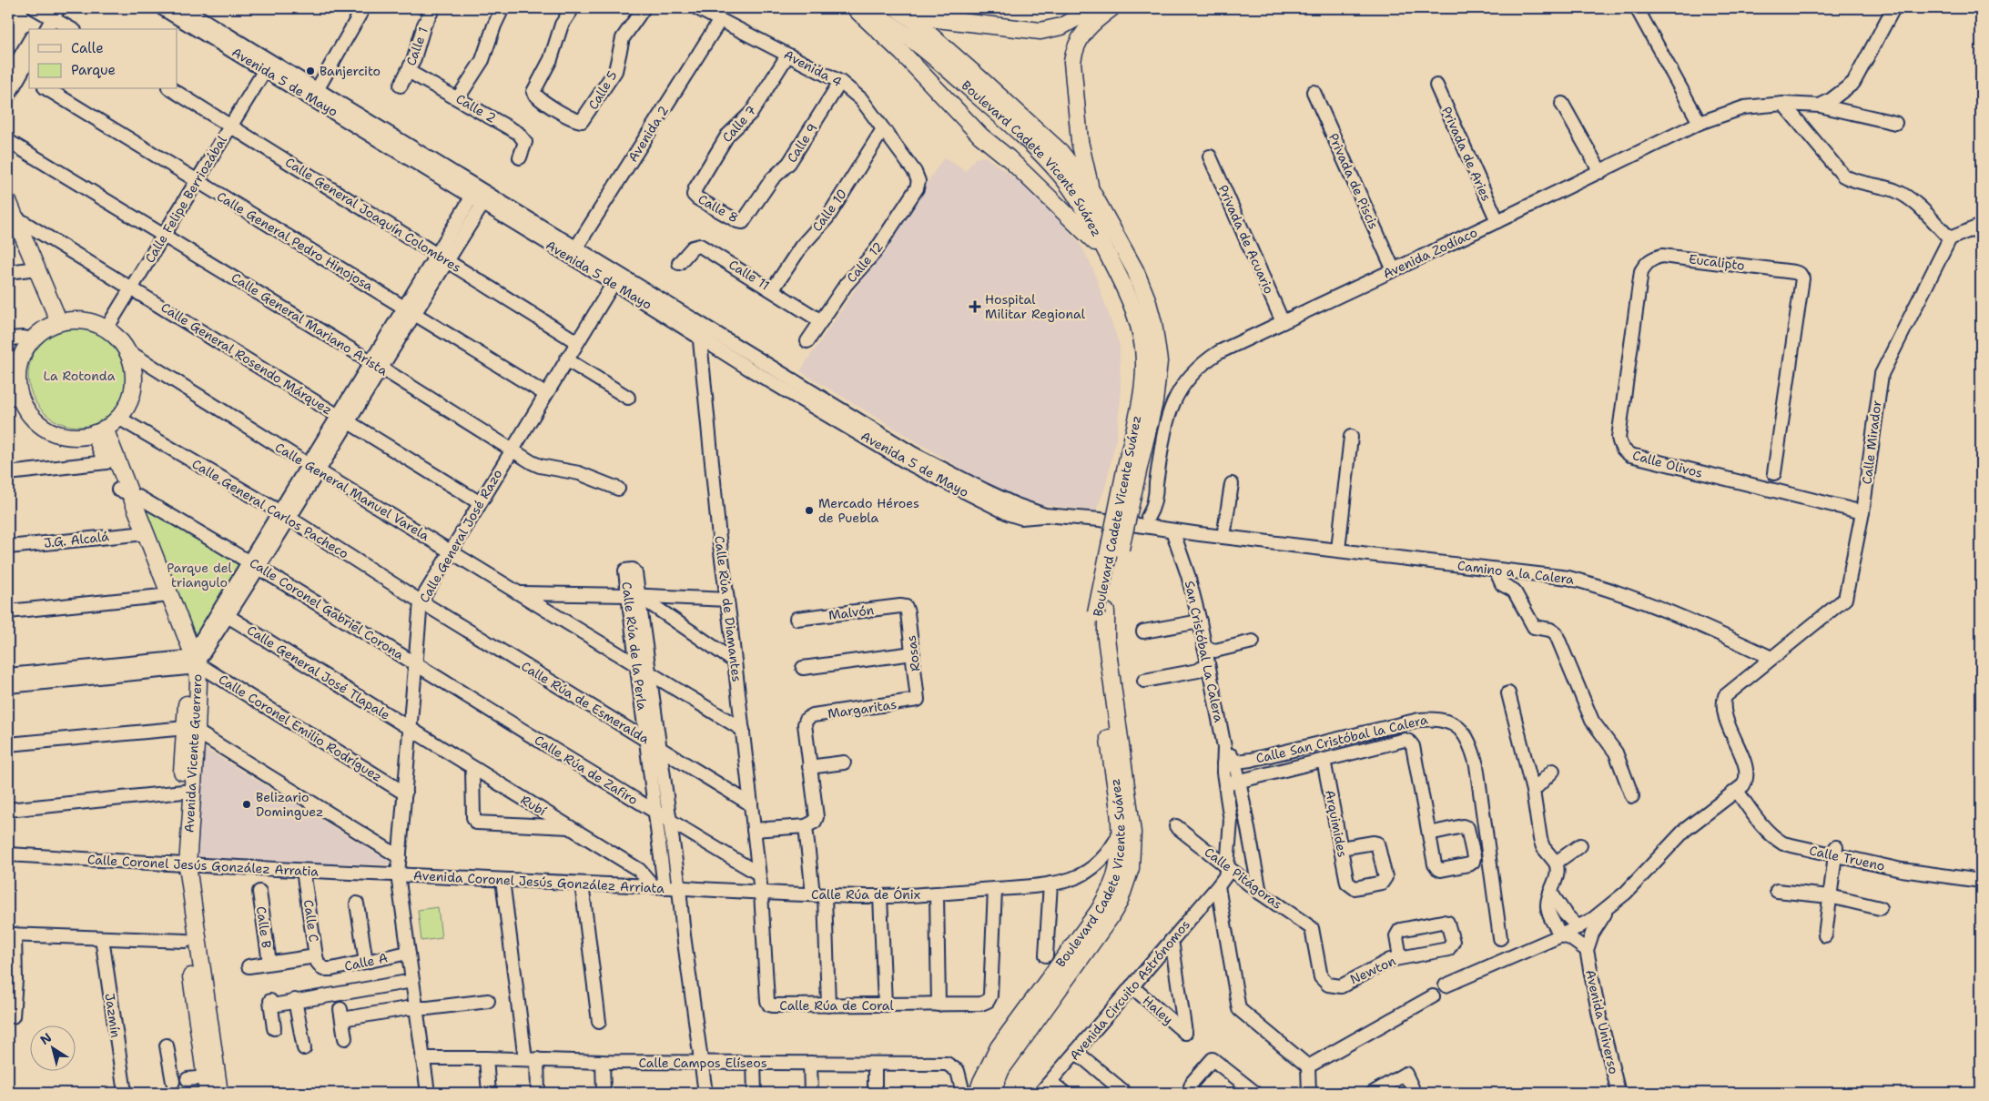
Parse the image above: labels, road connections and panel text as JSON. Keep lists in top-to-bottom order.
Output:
{
  "streets": {
    "main road": ["Boulevard Cadete Vicente Suárez", "Avenida Vicente Guerrero"],
    "street": [
      "Calle 1",
      "Avenida 4",
      "Avenida 5 de Mayo",
      "Calle 5",
      "Calle 2",
      "Calle 7",
      "Avenida 2",
      "Calle 9",
      "Privada de Aries",
      "Privada de Piscis",
      "Calle Felipe Berriozábal",
      "Calle 8",
      "Calle 10",
      "Calle General Joaquín Colombres",
      "Privada de Acuario",
      "Calle General Pedro Hinojosa",
      "Avenida Zodíaco",
      "Calle 12",
      "Eucalipto",
      "Calle 11",
      "Calle General Mariano Arista",
      "Calle General Rosendo Márquez",
      "Calle Mirador",
      "Calle Olivos",
      "Calle General Manuel Varela",
      "Calle General Carlos Pacheco",
      "Calle General José Razo",
      "J.G. Alcalá",
      "Camino a la Calera",
      "Calle Coronel Gabriel Corona",
      "Calle Rúa de Diamantes",
      "Malvón",
      "Calle Rúa de la Perla",
      "San Cristóbal La Calera",
      "Rosas",
      "Calle General José Tlapale",
      "Calle Rúa de Esmeralda",
      "Margaritas",
      "Calle Coronel Emilio Rodríguez",
      "Calle San Cristóbal la Calera",
      "Calle Rúa de Zafiro",
      "Rubí",
      "Arquimides",
      "Calle Trueno",
      "Calle Coronel Jesús González Arratia",
      "Calle Pitágoras",
      "Avenida Coronel Jesús González Arriata",
      "Calle Rúa de Ónix",
      "Calle C",
      "Calle B",
      "Calle A",
      "Newton",
      "Avenida Circuito Astrónomos",
      "Calle Rúa de Coral",
      "Haley",
      "Jazmín",
      "Avenida Universo",
      "Calle Campos Elíseos"
    ]
  },
  "crossings": [
    ["Calle 1", "Calle 2"],
    ["Avenida 4", "Calle 7"],
    ["Avenida 4", "Avenida 2"],
    ["Avenida 4", "Calle 9"],
    ["Avenida 4", "Calle 10"],
    ["Avenida 4", "Calle 12"],
    ["Avenida 5 de Mayo", "Avenida 2"],
    ["Avenida 5 de Mayo", "Calle Felipe Berriozábal"],
    ["Avenida 5 de Mayo", "Avenida Zodíaco"],
    ["Avenida 5 de Mayo", "Calle General José Razo"],
    ["Avenida 5 de Mayo", "Camino a la Calera"],
    ["Avenida 5 de Mayo", "Calle Rúa de Diamantes"],
    ["Calle 7", "Calle 8"],
    ["Calle 9", "Calle 8"],
    ["Privada de Aries", "Avenida Zodíaco"],
    ["Boulevard Cadete Vicente Suárez", "Calle Rúa de Ónix"],
    ["Privada de Piscis", "Avenida Zodíaco"],
    ["Calle Felipe Berriozábal", "Calle General Joaquín Colombres"],
    ["Calle Felipe Berriozábal", "Calle General Pedro Hinojosa"],
    ["Calle Felipe Berriozábal", "Calle General Mariano Arista"],
    ["Calle Felipe Berriozábal", "Calle General Rosendo Márquez"],
    ["Calle Felipe Berriozábal", "Calle General Manuel Varela"],
    ["Calle Felipe Berriozábal", "Calle General Carlos Pacheco"],
    ["Calle Felipe Berriozábal", "Avenida Vicente Guerrero"],
    ["Calle 10", "Calle 11"],
    ["Calle General Joaquín Colombres", "Calle General José Razo"],
    ["Privada de Acuario", "Avenida Zodíaco"],
    ["Calle General Pedro Hinojosa", "Calle General José Razo"],
    ["Avenida Zodíaco", "Camino a la Calera"],
    ["Calle 12", "Calle 11"],
    ["Eucalipto", "Calle Olivos"],
    ["Calle General Mariano Arista", "Calle General José Razo"],
    ["Calle General Rosendo Márquez", "Calle General José Razo"],
    ["Calle Mirador", "Calle Olivos"],
    ["Calle Mirador", "Camino a la Calera"],
    ["Calle General Manuel Varela", "Calle General Carlos Pacheco"],
    ["Calle General Manuel Varela", "Calle General José Razo"],
    ["Calle General Manuel Varela", "Calle Rúa de Diamantes"],
    ["Calle General Manuel Varela", "Calle Rúa de la Perla"],
    ["Calle General Manuel Varela", "Avenida Vicente Guerrero"],
    ["Calle General Carlos Pacheco", "Calle General José Razo"],
    ["Calle General Carlos Pacheco", "Calle Rúa de Esmeralda"],
    ["Calle General Carlos Pacheco", "Avenida Vicente Guerrero"],
    ["Calle General José Razo", "Calle Coronel Gabriel Corona"],
    ["Calle General José Razo", "Calle General José Tlapale"],
    ["Calle General José Razo", "Calle Rúa de Esmeralda"],
    ["Calle General José Razo", "Calle Coronel Emilio Rodríguez"],
    ["Calle General José Razo", "Calle Rúa de Zafiro"],
    ["Calle General José Razo", "Rubí"],
    ["Calle General José Razo", "Calle Coronel Jesús González Arratia"],
    ["Calle General José Razo", "Avenida Coronel Jesús González Arriata"],
    ["Calle General José Razo", "Calle A"],
    ["Calle General José Razo", "Calle Campos Elíseos"],
    ["J.G. Alcalá", "Avenida Vicente Guerrero"],
    ["Camino a la Calera", "San Cristóbal La Calera"],
    ["Calle Coronel Gabriel Corona", "Avenida Vicente Guerrero"],
    ["Calle Coronel Gabriel Corona", "Calle Rúa de Zafiro"],
    ["Calle Rúa de Diamantes", "Calle Rúa de Esmeralda"],
    ["Calle Rúa de Diamantes", "Calle Rúa de Zafiro"],
    ["Calle Rúa de Diamantes", "Calle Rúa de Ónix"],
    ["Calle Rúa de Diamantes", "Calle Rúa de Coral"],
    ["Malvón", "Rosas"],
    ["Calle Rúa de la Perla", "Calle Rúa de Esmeralda"],
    ["Calle Rúa de la Perla", "Calle Rúa de Zafiro"],
    ["Calle Rúa de la Perla", "Rubí"],
    ["Calle Rúa de la Perla", "Avenida Coronel Jesús González Arriata"],
    ["Calle Rúa de la Perla", "Calle Rúa de Ónix"],
    ["Calle Rúa de la Perla", "Calle Campos Elíseos"],
    ["San Cristóbal La Calera", "Calle San Cristóbal la Calera"],
    ["San Cristóbal La Calera", "Avenida Circuito Astrónomos"],
    ["Rosas", "Margaritas"],
    ["Calle General José Tlapale", "Rubí"],
    ["Calle Coronel Emilio Rodríguez", "Avenida Vicente Guerrero"],
    ["Calle San Cristóbal la Calera", "Avenida Circuito Astrónomos"],
    ["Avenida Vicente Guerrero", "Calle Coronel Jesús González Arratia"],
    ["Rubí", "Avenida Coronel Jesús González Arriata"],
    ["Calle Coronel Jesús González Arratia", "Avenida Coronel Jesús González Arriata"],
    ["Calle Coronel Jesús González Arratia", "Calle C"],
    ["Calle Pitágoras", "Newton"],
    ["Calle Pitágoras", "Avenida Circuito Astrónomos"],
    ["Avenida Coronel Jesús González Arriata", "Calle Rúa de Ónix"],
    ["Calle Rúa de Ónix", "Calle Rúa de Coral"],
    ["Calle C", "Calle A"],
    ["Avenida Circuito Astrónomos", "Haley"]
  ],
  "parks": ["La Rotonda", "Parque del triangulo"],
  "places": {
    "other": ["Banjercito", "Mercado Héroes de Puebla", "Belizario Dominguez"],
    "health": ["Hospital Militar Regional"]
  },
  "legend": ["Calle", "Parque"],
  "north": "top left"
}
